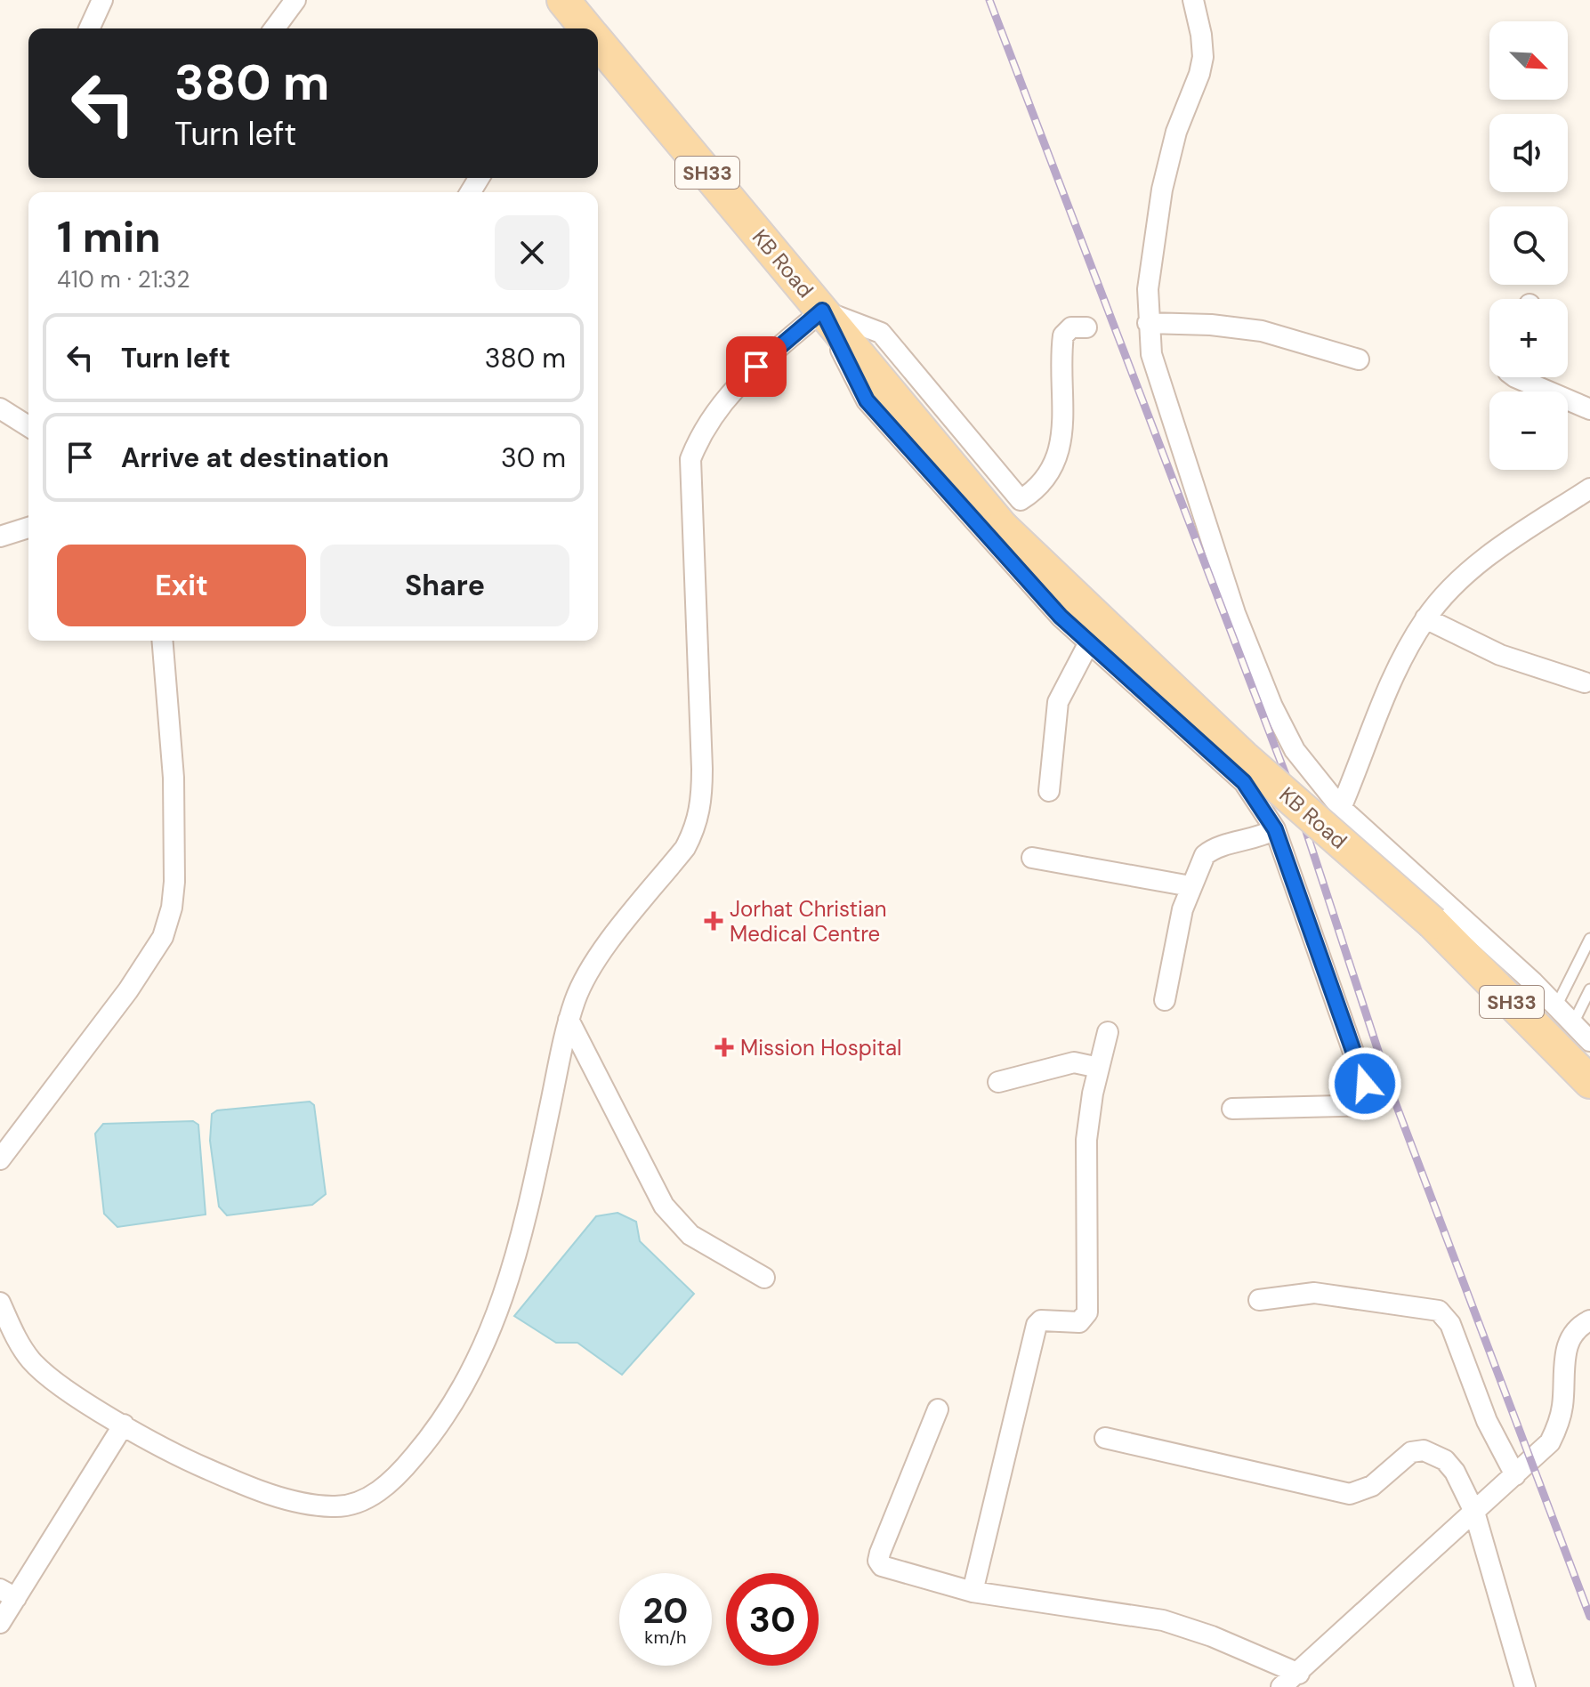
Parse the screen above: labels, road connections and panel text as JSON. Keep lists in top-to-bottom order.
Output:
{
  "streets": {
    "main road": ["SH33", "KB Road"]
  },
  "places": {
    "health": ["Jorhat Christian Medical Centre", "Mission Hospital"]
  },
  "north": "bottom right",
  "page": {
    "map_buttons": ["+", "−"],
    "turn": ["380 m", "Turn left"],
    "heading": ["1 min", "410 m · 21:32"],
    "list": [
      {
        "name": "Turn left",
        "value": "380 m"
      },
      {
        "name": "Arrive at destination",
        "value": "30 m"
      }
    ],
    "buttons": ["Exit", "Share"],
    "speed": "20 km/h",
    "limit": "30"
  }
}
